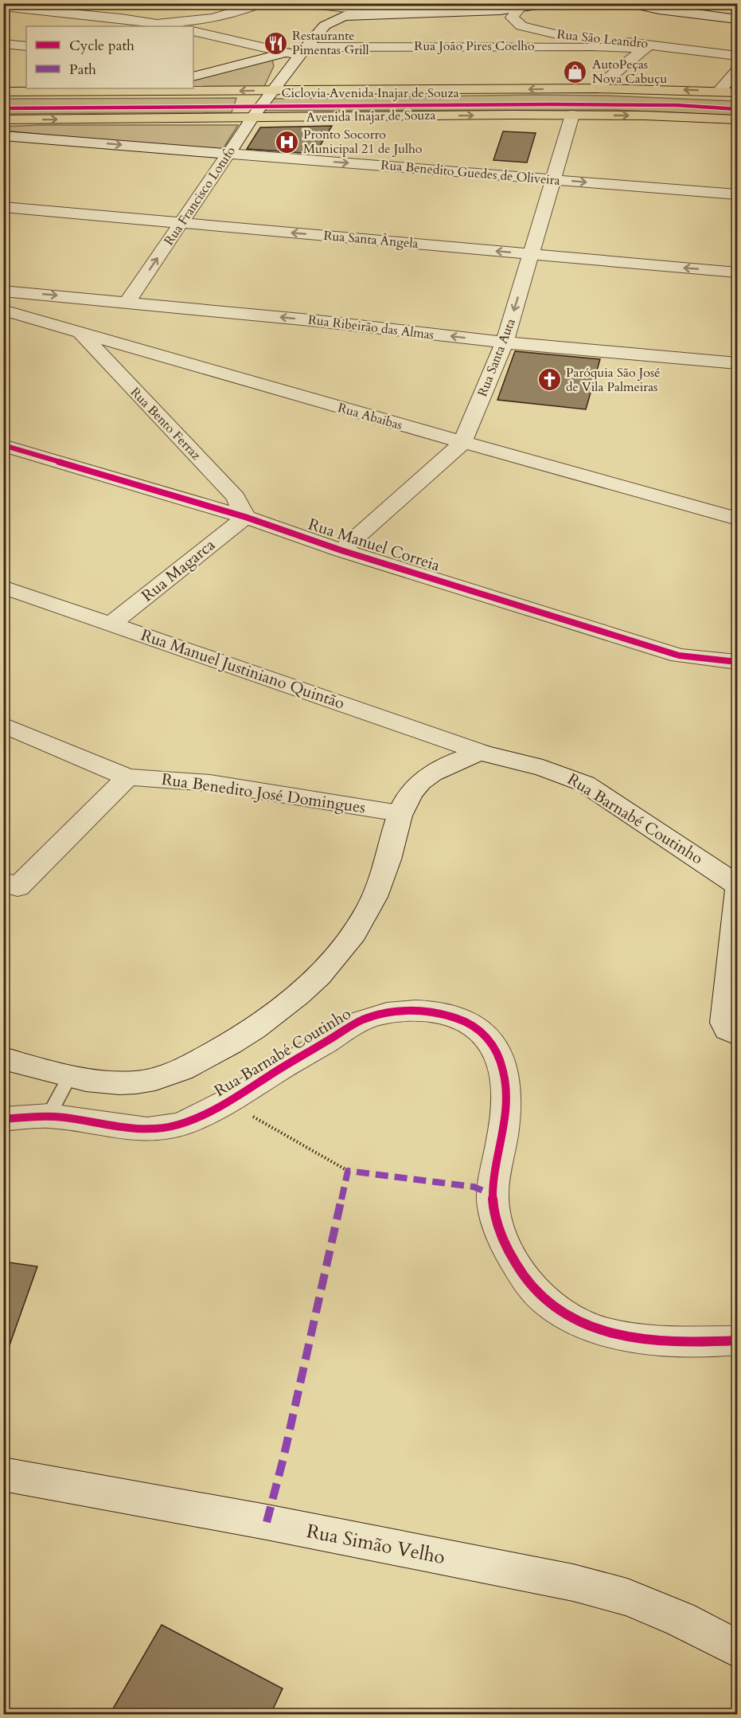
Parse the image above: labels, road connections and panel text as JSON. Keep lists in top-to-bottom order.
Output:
{
  "streets": {
    "main road": ["Avenida Inajar de Souza"],
    "street": [
      "Rua São Leandro",
      "Rua João Pires Coelho",
      "Rua Benedito Guedes de Oliveira",
      "Rua Francisco Lotufo",
      "Rua Santa Ângela",
      "Rua Ribeirão das Almas",
      "Rua Santa Auta",
      "Rua Abaibas",
      "Rua Bento Ferraz",
      "Rua Manuel Correia",
      "Rua Magarca",
      "Rua Manuel Justiniano Quintão",
      "Rua Benedito José Domingues",
      "Rua Barnabé Coutinho",
      "Rua Simão Velho"
    ],
    "cycle path": ["Ciclovia Avenida Inajar de Souza"]
  },
  "crossings": [
    ["Rua São Leandro", "Rua João Pires Coelho"],
    ["Rua João Pires Coelho", "Rua Francisco Lotufo"],
    ["Avenida Inajar de Souza", "Rua Francisco Lotufo"],
    ["Avenida Inajar de Souza", "Rua Santa Auta"],
    ["Rua Benedito Guedes de Oliveira", "Rua Francisco Lotufo"],
    ["Rua Benedito Guedes de Oliveira", "Rua Santa Auta"],
    ["Rua Francisco Lotufo", "Rua Santa Ângela"],
    ["Rua Francisco Lotufo", "Rua Ribeirão das Almas"],
    ["Rua Santa Ângela", "Rua Santa Auta"],
    ["Rua Ribeirão das Almas", "Rua Santa Auta"],
    ["Rua Santa Auta", "Rua Abaibas"],
    ["Rua Santa Auta", "Rua Manuel Correia"],
    ["Rua Abaibas", "Rua Bento Ferraz"],
    ["Rua Bento Ferraz", "Rua Manuel Correia"],
    ["Rua Bento Ferraz", "Rua Magarca"],
    ["Rua Manuel Correia", "Rua Magarca"],
    ["Rua Magarca", "Rua Manuel Justiniano Quintão"],
    ["Rua Manuel Justiniano Quintão", "Rua Barnabé Coutinho"]
  ],
  "places": {
    "restaurant": ["Restaurante Pimentas Grill"],
    "shop": ["AutoPeças Nova Cabuçu"],
    "hospital": ["Pronto Socorro Municipal 21 de Julho"],
    "church": ["Paróquia São José de Vila Palmeiras"]
  },
  "legend": ["Cycle path", "Path"]
}
